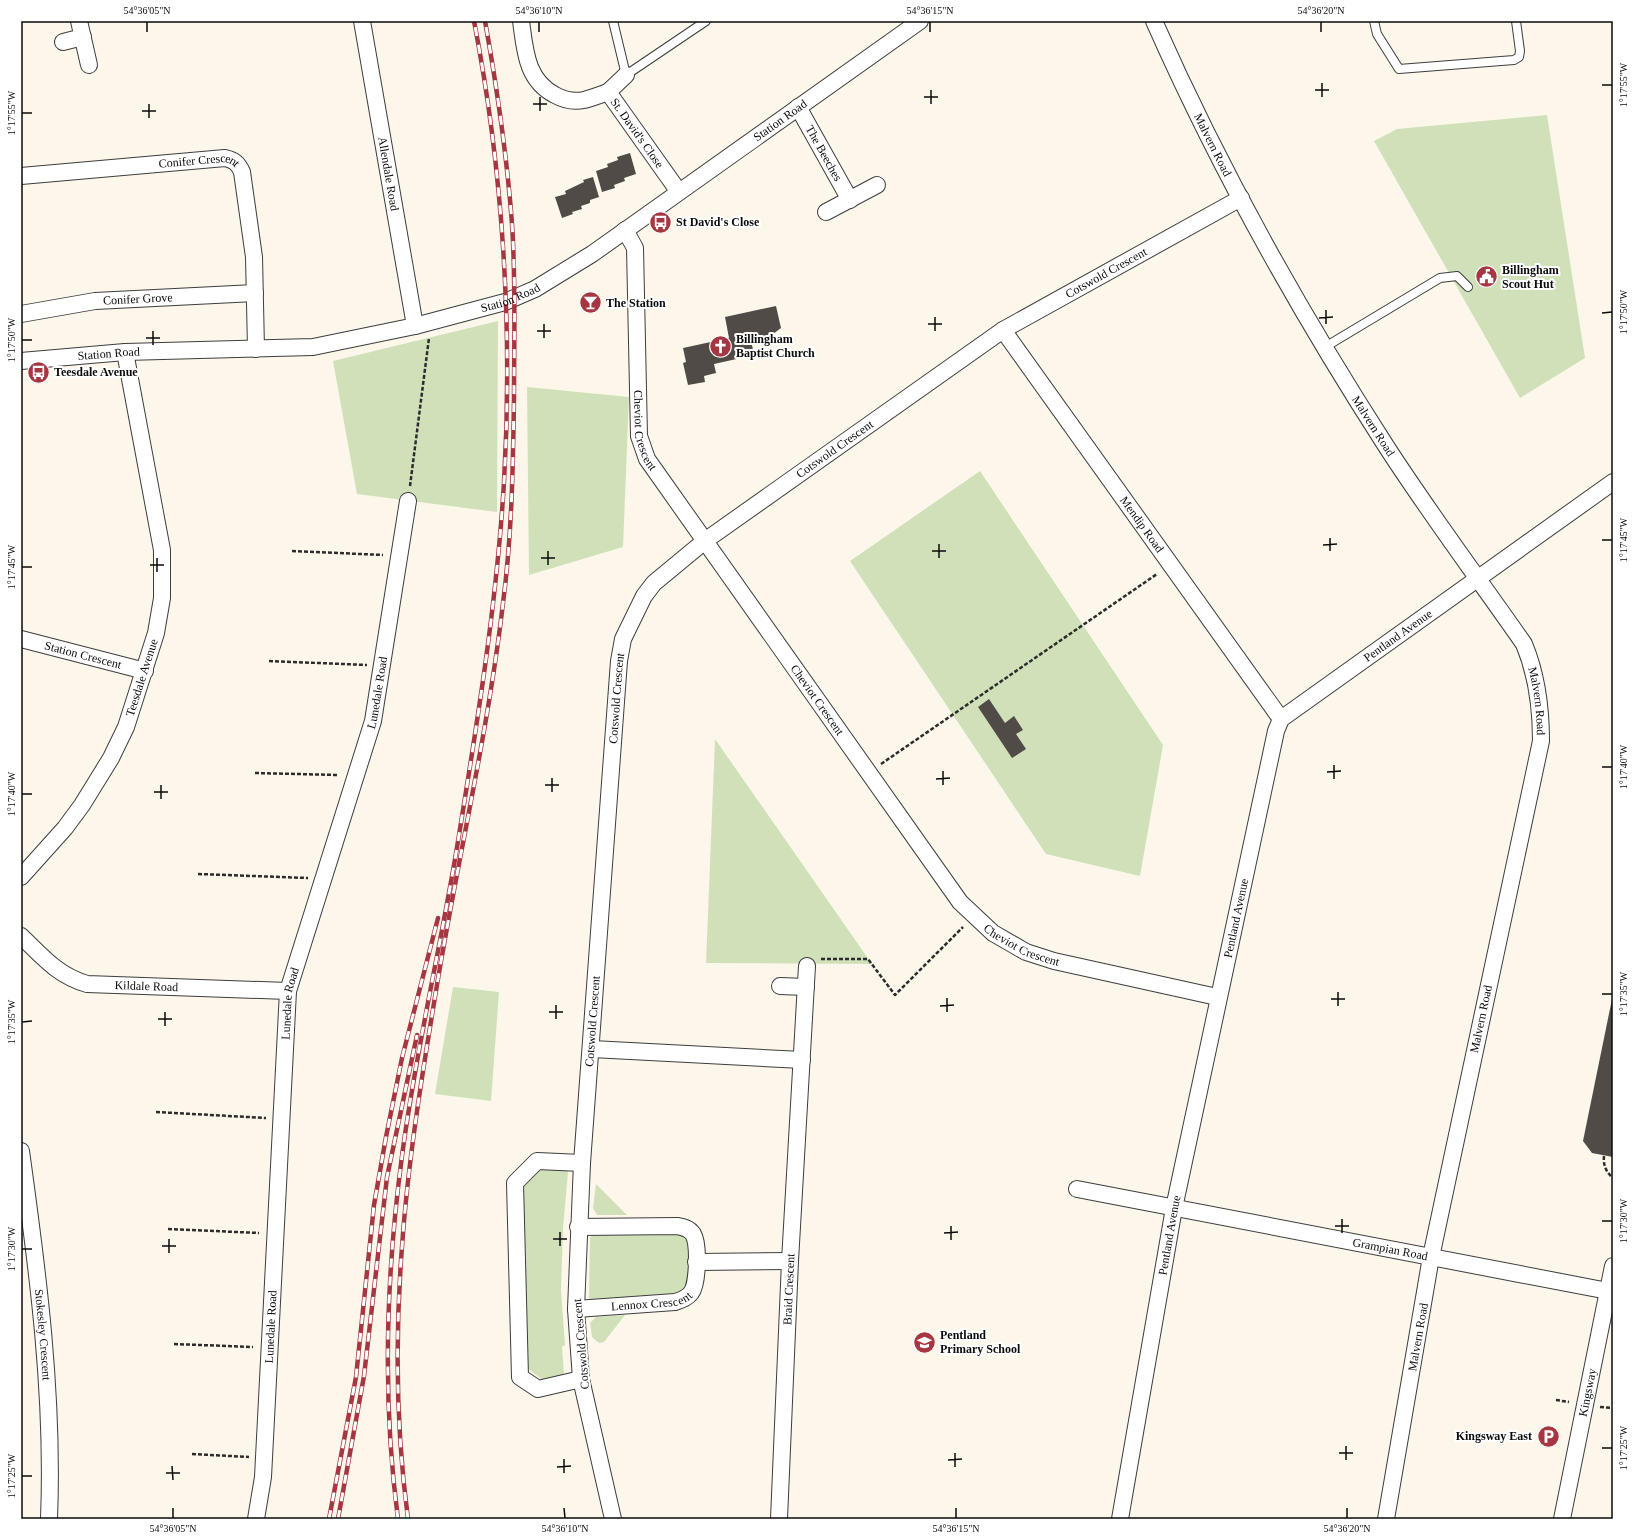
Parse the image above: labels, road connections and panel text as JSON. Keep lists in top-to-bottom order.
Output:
{
  "streets": {
    "street": [
      "Station Road",
      "St. David's Close",
      "Malvern Road",
      "The Beeches",
      "Conifer Crescent",
      "Allendale Road",
      "Cotswold Crescent",
      "Conifer Grove",
      "Cheviot Crescent",
      "Mendip Road",
      "Pentland Avenue",
      "Station Crescent",
      "Teesdale Avenue",
      "Lunedale Road",
      "Kildale Road",
      "Grampian Road",
      "Braid Crescent",
      "Lennox Crescent",
      "Stokesley Crescent",
      "Kingsway"
    ]
  },
  "crossings": [
    ["Station Road", "St. David's Close"],
    ["Station Road", "The Beeches"],
    ["Station Road", "Conifer Crescent"],
    ["Station Road", "Allendale Road"],
    ["Station Road", "Cheviot Crescent"],
    ["Station Road", "Teesdale Avenue"],
    ["Malvern Road", "Cotswold Crescent"],
    ["Malvern Road", "Pentland Avenue"],
    ["Malvern Road", "Grampian Road"],
    ["Conifer Crescent", "Conifer Grove"],
    ["Cotswold Crescent", "Cheviot Crescent"],
    ["Cotswold Crescent", "Mendip Road"],
    ["Cotswold Crescent", "Lennox Crescent"],
    ["Cheviot Crescent", "Pentland Avenue"],
    ["Mendip Road", "Pentland Avenue"],
    ["Pentland Avenue", "Grampian Road"],
    ["Station Crescent", "Teesdale Avenue"],
    ["Lunedale Road", "Kildale Road"],
    ["Grampian Road", "Kingsway"]
  ],
  "places": {
    "bus stop": ["St David's Close", "Teesdale Avenue"],
    "public building": ["Billingham Scout Hut"],
    "bar": ["The Station"],
    "church": ["Billingham Baptist Church"],
    "school or university": ["Pentland Primary School"],
    "parking": ["Kingsway East"]
  },
  "coordinates": [
    "54°36'05\"N",
    "54°36'10\"N",
    "54°36'15\"N",
    "54°36'20\"N",
    "1°17'55\"W",
    "1°17'50\"W",
    "1°17'45\"W",
    "1°17'40\"W",
    "1°17'35\"W",
    "1°17'30\"W",
    "1°17'25\"W"
  ]
}
